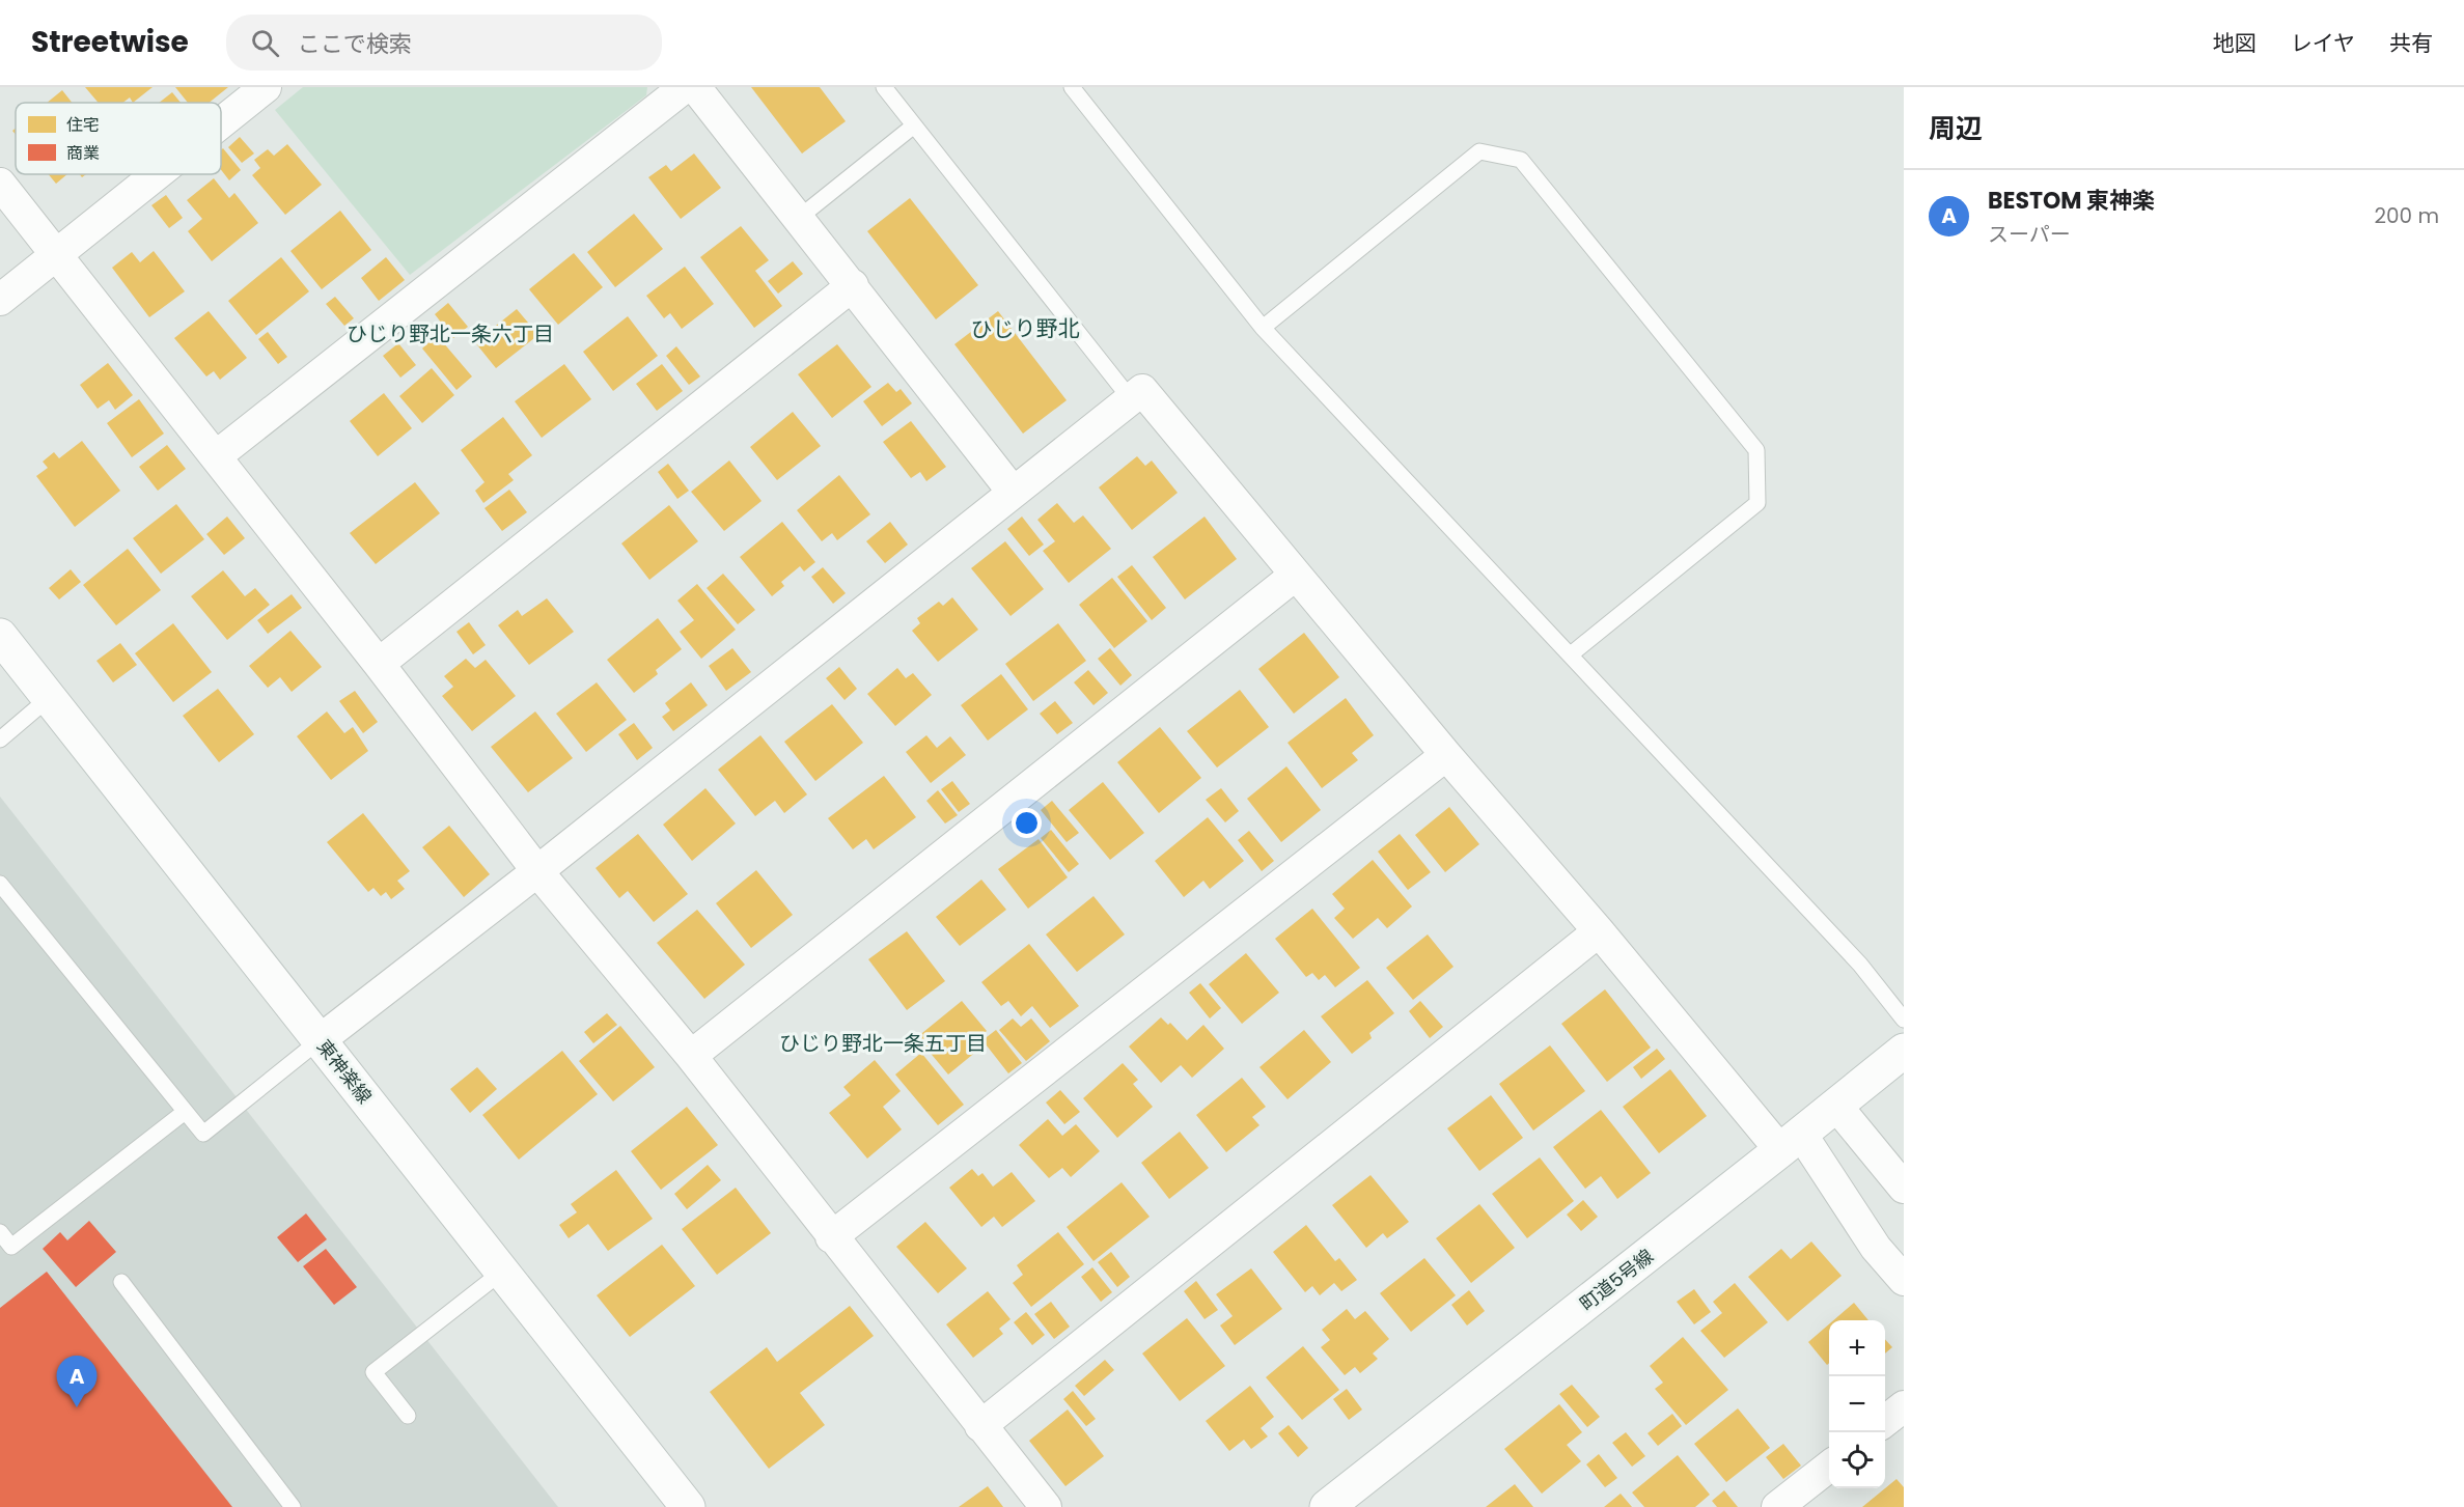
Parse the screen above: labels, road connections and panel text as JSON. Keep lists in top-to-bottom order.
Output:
{
  "streets": {
    "main road": ["東神楽線", "町道5号線"]
  },
  "districts": ["ひじり野北", "ひじり野北一条六丁目", "ひじり野北一条五丁目"],
  "legend": ["住宅", "商業"],
  "page": {
    "header": "Streetwise",
    "search": "ここで検索",
    "nav": ["地図", "レイヤ", "共有"],
    "heading": "周辺",
    "list": [
      {
        "mark": "A",
        "name": "BESTOM 東神楽",
        "note": "スーパー",
        "value": "200 m"
      }
    ],
    "map_buttons": ["+", "−"],
    "pins": "A"
  }
}
